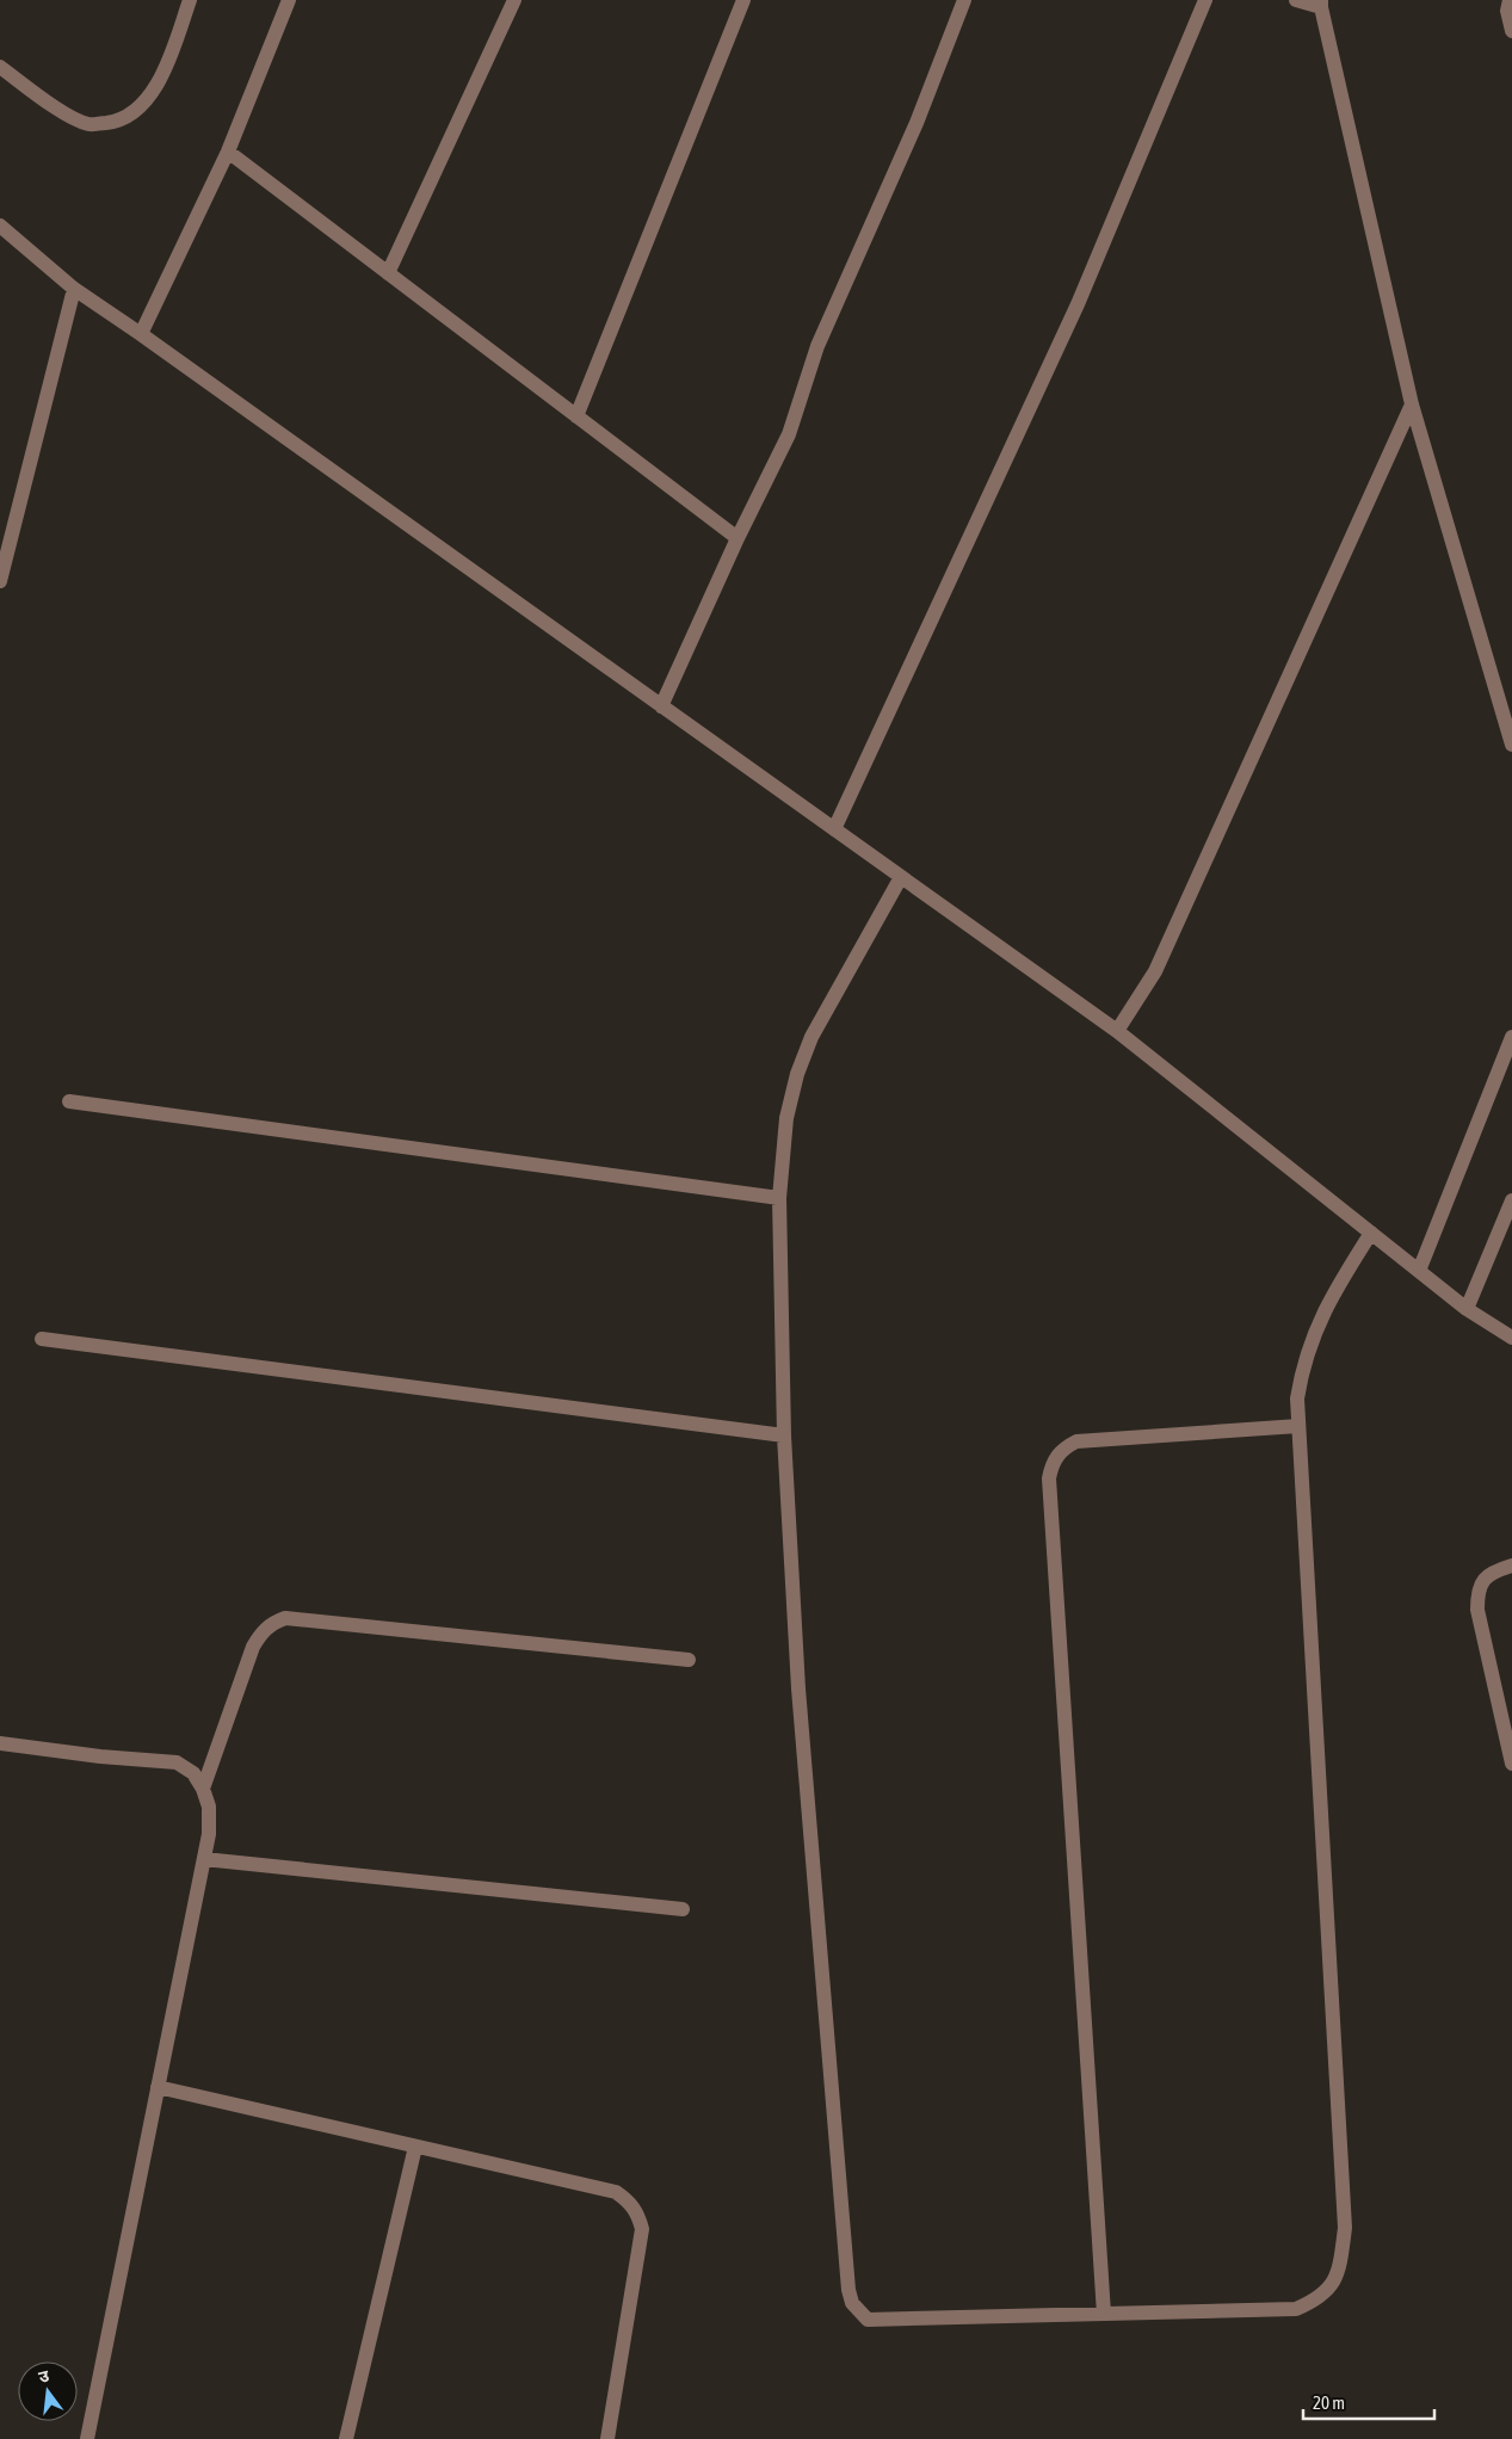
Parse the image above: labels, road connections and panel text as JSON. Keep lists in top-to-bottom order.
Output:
{
  "scale_bar": "20 m",
  "north": "top"
}
